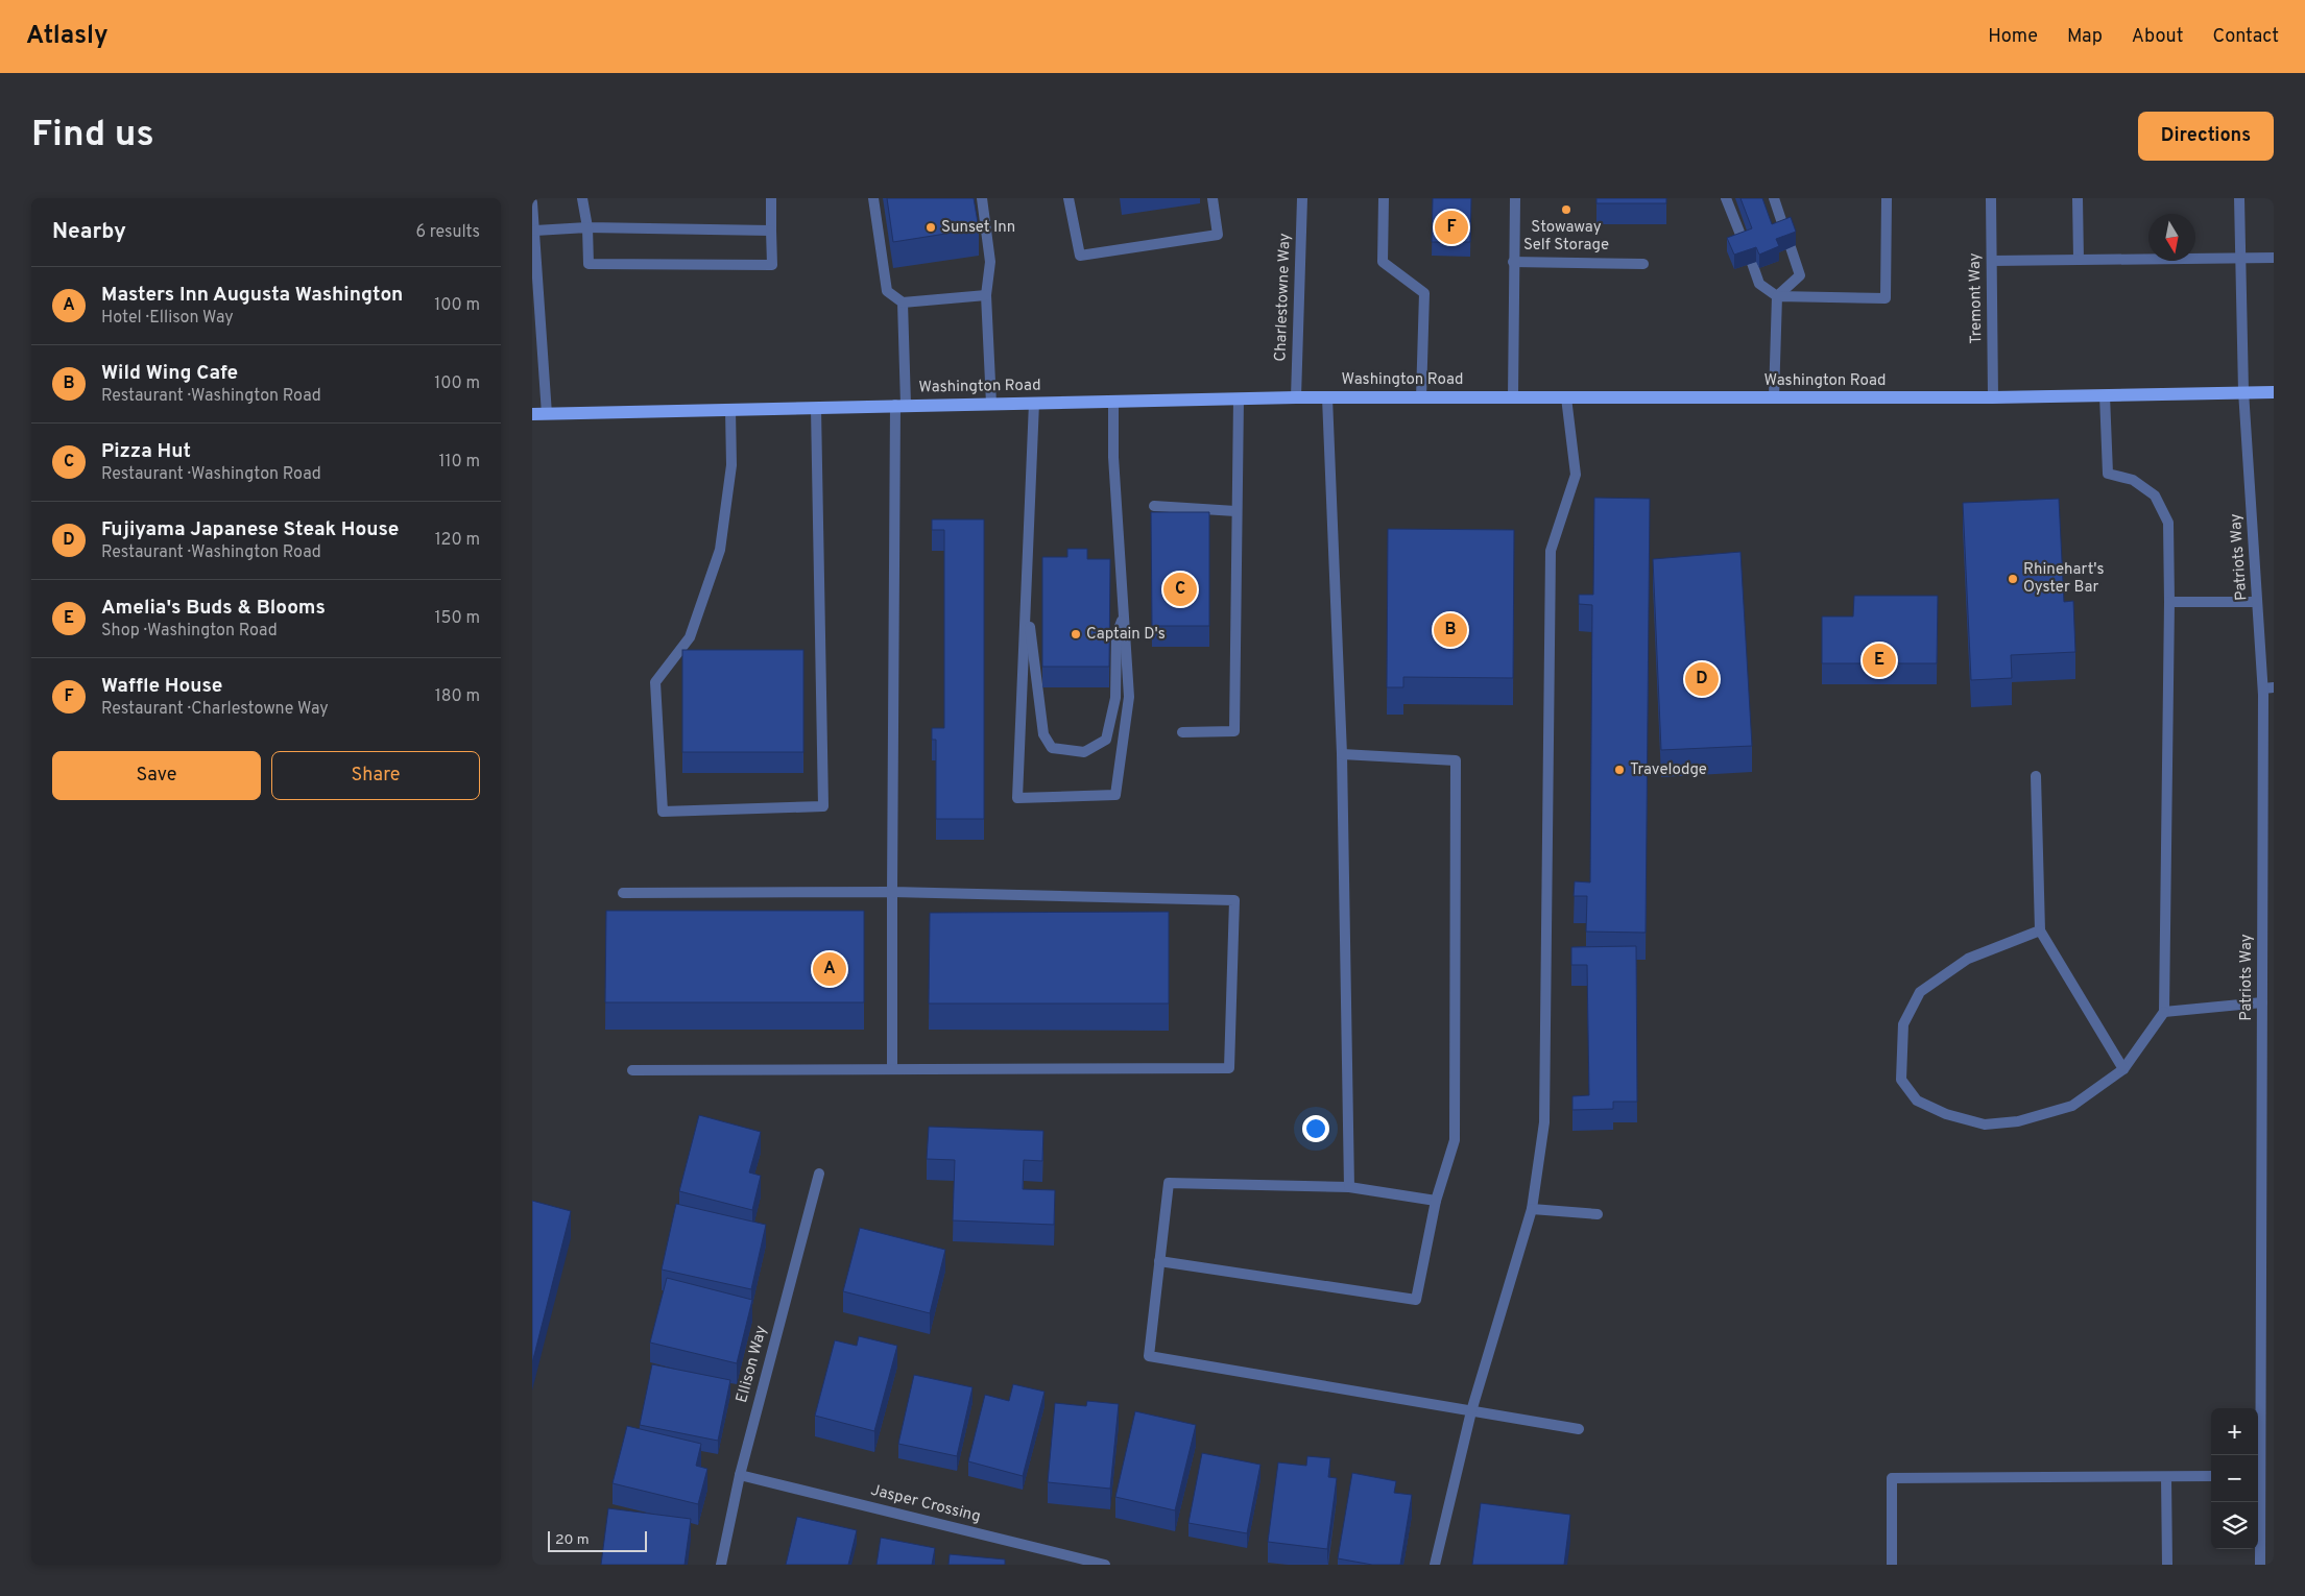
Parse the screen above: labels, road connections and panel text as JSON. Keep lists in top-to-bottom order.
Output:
{
  "streets": {
    "main road": ["Washington Road"],
    "street": [
      "Charlestowne Way",
      "Tremont Way",
      "Patriots Way",
      "Ellison Way",
      "Jasper Crossing"
    ]
  },
  "crossings": [
    ["Charlestowne Way", "Washington Road"],
    ["Tremont Way", "Washington Road"],
    ["Washington Road", "Patriots Way"],
    ["Ellison Way", "Jasper Crossing"]
  ],
  "places": [
    "Stowaway Self Storage",
    "Sunset Inn",
    "Rhinehart's Oyster Bar",
    "Captain D's",
    "Travelodge"
  ],
  "scale_bar": "20 m",
  "north": "bottom",
  "page": {
    "header": "Atlasly",
    "nav": [
      "Home",
      "Map",
      "About",
      "Contact"
    ],
    "buttons": [
      "Directions",
      ["Save", "Share"]
    ],
    "title": "Find us",
    "heading": ["Nearby", "6 results"],
    "pins": [
      "F",
      "C",
      "B",
      "E",
      "D",
      "A"
    ],
    "list": [
      {
        "mark": "A",
        "name": "Masters Inn Augusta Washington",
        "note": "Hotel · Ellison Way",
        "value": "100 m"
      },
      {
        "mark": "B",
        "name": "Wild Wing Cafe",
        "note": "Restaurant · Washington Road",
        "value": "100 m"
      },
      {
        "mark": "C",
        "name": "Pizza Hut",
        "note": "Restaurant · Washington Road",
        "value": "110 m"
      },
      {
        "mark": "D",
        "name": "Fujiyama Japanese Steak House",
        "note": "Restaurant · Washington Road",
        "value": "120 m"
      },
      {
        "mark": "E",
        "name": "Amelia's Buds & Blooms",
        "note": "Shop · Washington Road",
        "value": "150 m"
      },
      {
        "mark": "F",
        "name": "Waffle House",
        "note": "Restaurant · Charlestowne Way",
        "value": "180 m"
      }
    ],
    "map_buttons": ["+", "−"],
    "scale": "20 m"
  }
}
